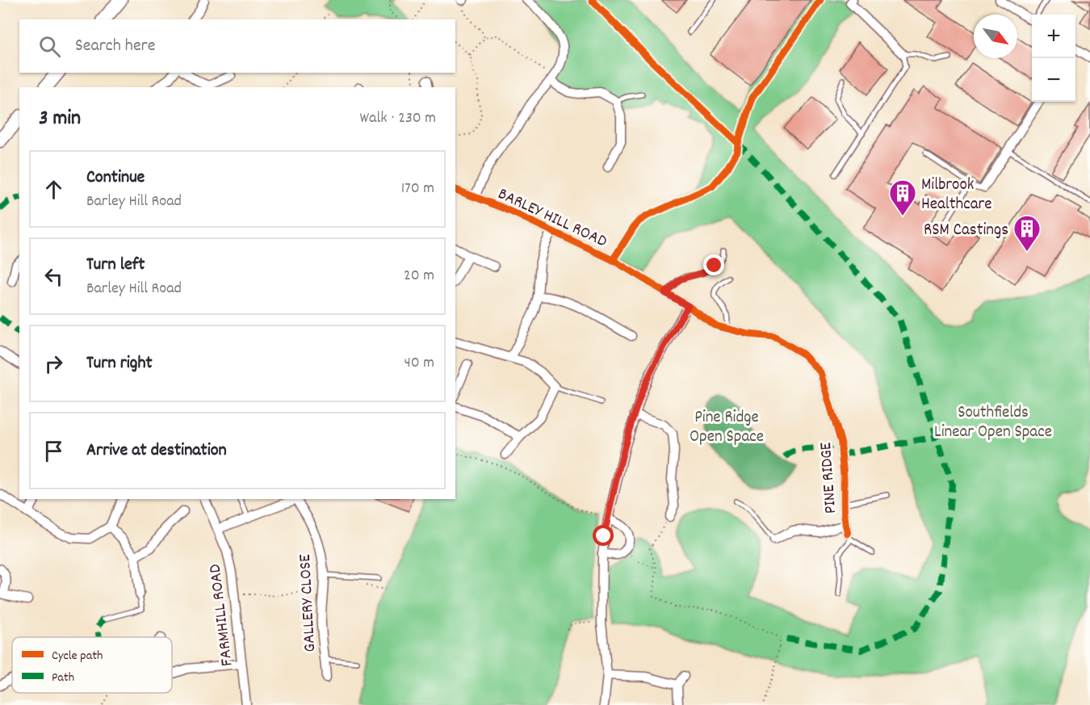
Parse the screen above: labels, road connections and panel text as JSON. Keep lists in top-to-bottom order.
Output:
{
  "streets": {
    "street": [
      "BARLEY HILL ROAD",
      "PINE RIDGE",
      "GALLERY CLOSE",
      "FARMHILL ROAD"
    ]
  },
  "crossings": [
    ["BARLEY HILL ROAD", "PINE RIDGE"],
    ["GALLERY CLOSE", "FARMHILL ROAD"]
  ],
  "parks": ["Southfields Linear Open Space", "Pine Ridge Open Space"],
  "places": {
    "building": ["Milbrook Healthcare", "RSM Castings"]
  },
  "legend": ["Cycle path", "Path"],
  "north": "bottom right",
  "page": {
    "map_buttons": ["+", "−"],
    "search": "Search here",
    "heading": ["3 min", "Walk · 230 m"],
    "list": [
      ["Continue", "Barley Hill Road", "170 m"],
      ["Turn left", "Barley Hill Road", "20 m"],
      ["Turn right", "40 m"],
      "Arrive at destination"
    ]
  }
}
